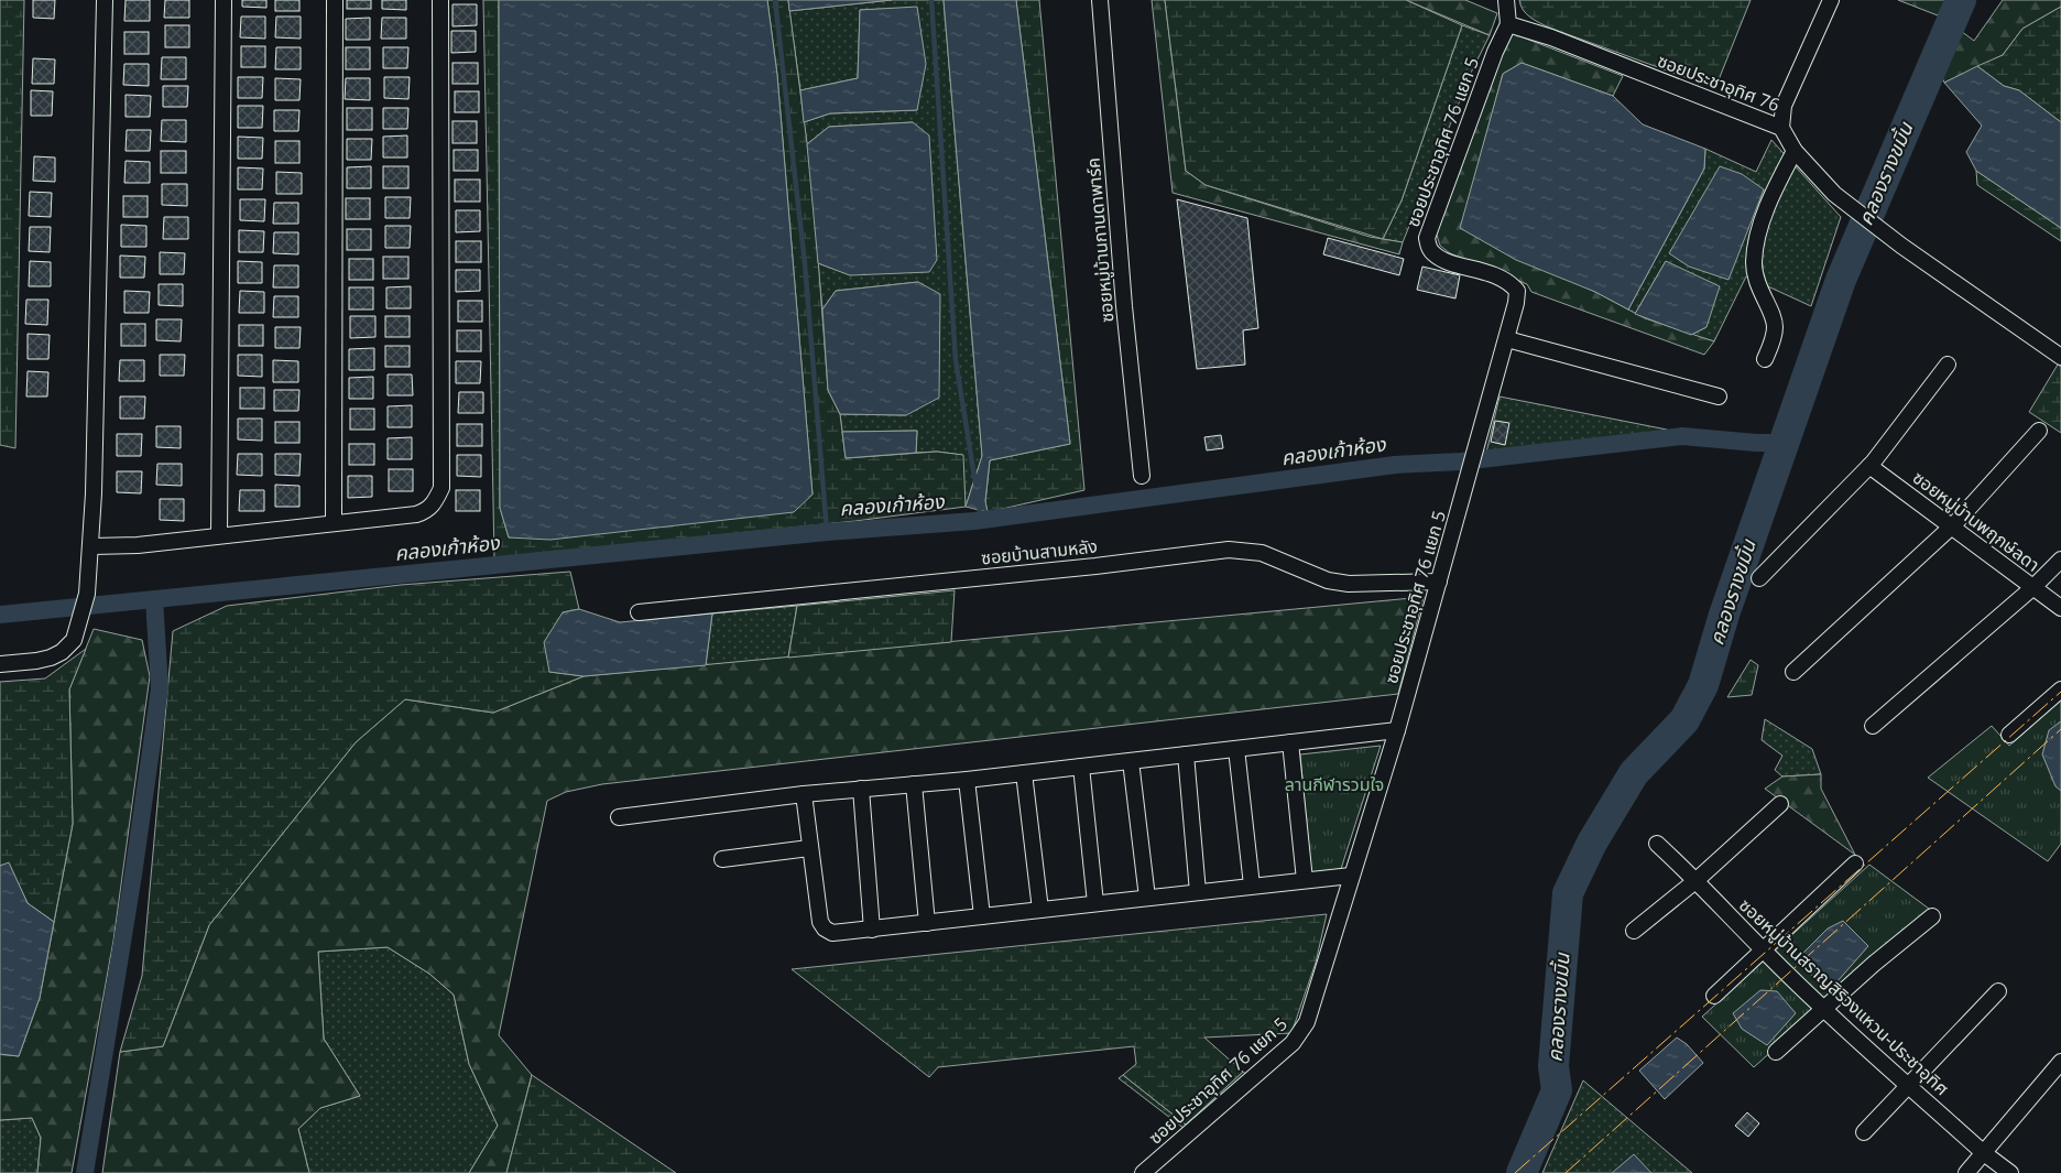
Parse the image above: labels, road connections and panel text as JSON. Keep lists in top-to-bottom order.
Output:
{
  "streets": {
    "street": [
      "ซอยประชาอุทิศ 76",
      "ซอยประชาอุทิศ 76 แยก 5",
      "ซอยหมู่บ้านกานดาพาร์ค",
      "ซอยหมู่บ้านพฤกษ์ลดา",
      "ซอยบ้านสามหลัง",
      "ซอยหมู่บ้านสราญสิริวงแหวน-ประชาอุทิศ"
    ]
  },
  "crossings": [
    ["ซอยประชาอุทิศ 76", "ซอยประชาอุทิศ 76 แยก 5"],
    ["ซอยประชาอุทิศ 76 แยก 5", "ซอยบ้านสามหลัง"]
  ],
  "water": ["คลองรางขมิ้น", "คลองเก้าห้อง"],
  "parks": ["ลานกีฬารวมใจ"]
}
